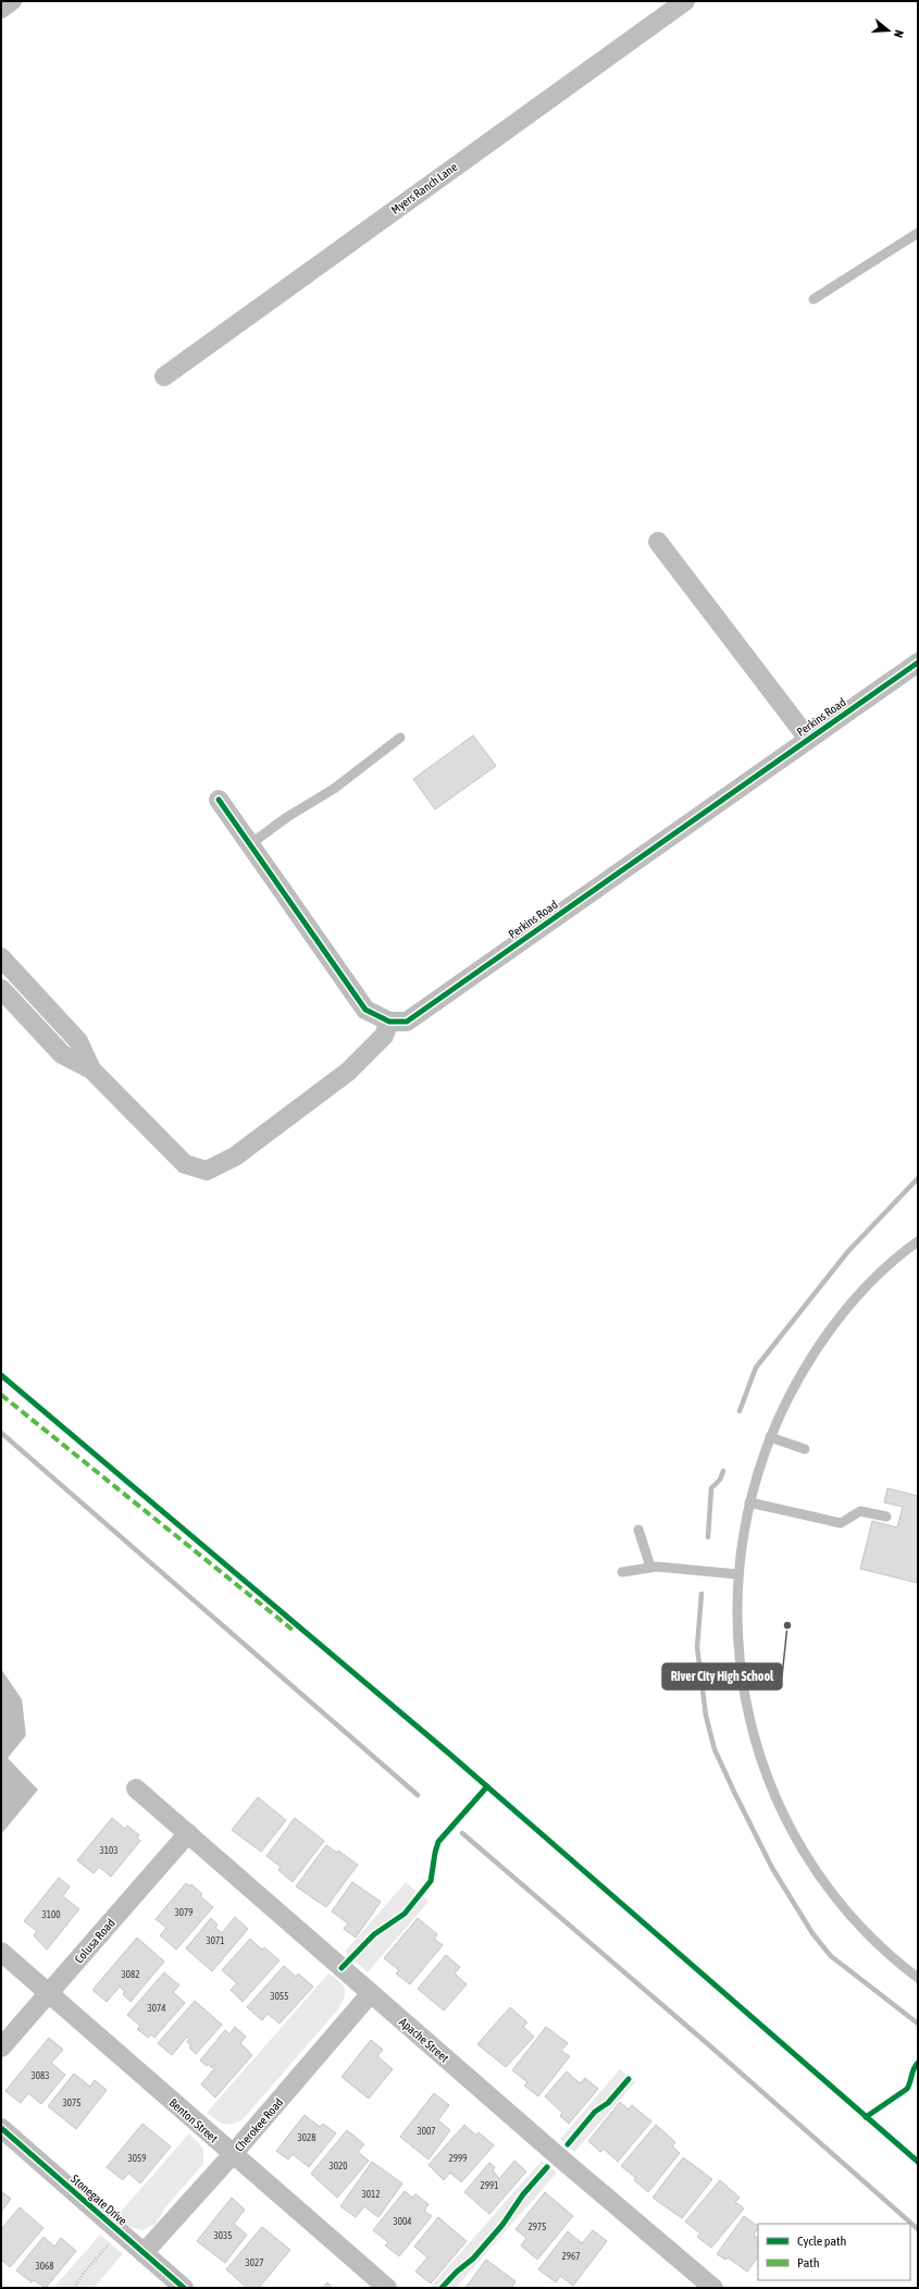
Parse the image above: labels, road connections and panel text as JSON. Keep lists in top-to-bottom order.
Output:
{
  "streets": {
    "street": [
      "Myers Ranch Lane",
      "Perkins Road",
      "Colusa Road",
      "Apache Street",
      "Benton Street",
      "Cherokee Road",
      "Stonegate Drive"
    ]
  },
  "crossings": [
    ["Colusa Road", "Apache Street"],
    ["Colusa Road", "Benton Street"],
    ["Apache Street", "Cherokee Road"],
    ["Benton Street", "Cherokee Road"],
    ["Cherokee Road", "Stonegate Drive"]
  ],
  "places": ["River City High School"],
  "house_numbers": [
    "3103",
    "3079",
    "3100",
    "3071",
    "3082",
    "3055",
    "3074",
    "3083",
    "3075",
    "3007",
    "3028",
    "3059",
    "2999",
    "3020",
    "2991",
    "3012",
    "3004",
    "2975",
    "3035",
    "2967",
    "3027",
    "3068"
  ],
  "legend": ["Cycle path", "Path"],
  "north": "right"
}
